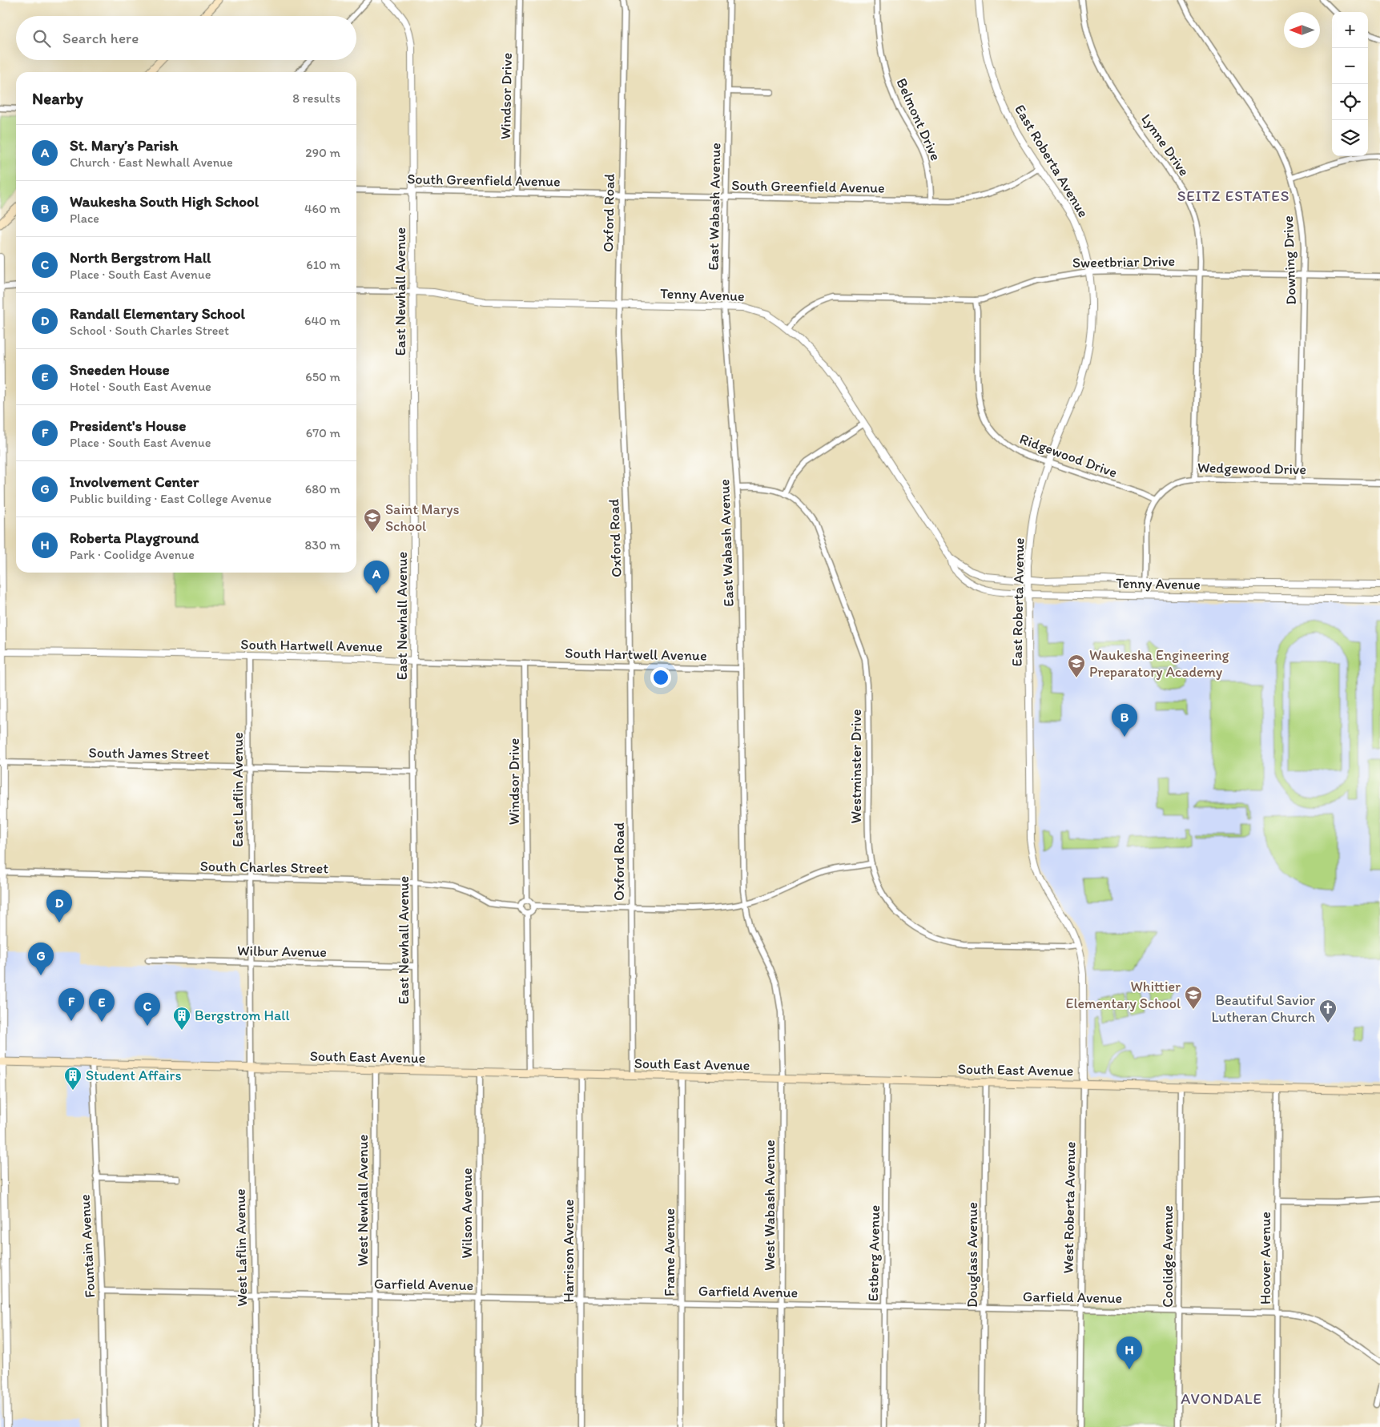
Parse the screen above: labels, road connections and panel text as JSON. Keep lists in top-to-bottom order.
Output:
{
  "streets": {
    "main road": ["South East Avenue"],
    "street": [
      "Windsor Drive",
      "Belmont Drive",
      "Lynne Drive",
      "East Roberta Avenue",
      "South Greenfield Avenue",
      "East Wabash Avenue",
      "Oxford Road",
      "Downing Drive",
      "Sweetbriar Drive",
      "East Newhall Avenue",
      "Tenny Avenue",
      "Ridgewood Drive",
      "Wedgewood Drive",
      "South Hartwell Avenue",
      "South James Street",
      "Westminster Drive",
      "East Laflin Avenue",
      "South Charles Street",
      "Wilbur Avenue",
      "West Newhall Avenue",
      "West Wabash Avenue",
      "West Roberta Avenue",
      "Wilson Avenue",
      "Fountain Avenue",
      "West Laflin Avenue",
      "Harrison Avenue",
      "Frame Avenue",
      "Estberg Avenue",
      "Douglass Avenue",
      "Coolidge Avenue",
      "Hoover Avenue",
      "Garfield Avenue"
    ]
  },
  "crossings": [
    ["Windsor Drive", "South Greenfield Avenue"],
    ["Windsor Drive", "South Hartwell Avenue"],
    ["Windsor Drive", "South Charles Street"],
    ["Belmont Drive", "South Greenfield Avenue"],
    ["Lynne Drive", "Sweetbriar Drive"],
    ["Lynne Drive", "Wedgewood Drive"],
    ["East Roberta Avenue", "South Greenfield Avenue"],
    ["East Roberta Avenue", "Sweetbriar Drive"],
    ["East Roberta Avenue", "Tenny Avenue"],
    ["East Roberta Avenue", "Ridgewood Drive"],
    ["East Roberta Avenue", "Westminster Drive"],
    ["East Roberta Avenue", "South East Avenue"],
    ["East Roberta Avenue", "West Roberta Avenue"],
    ["South Greenfield Avenue", "East Wabash Avenue"],
    ["South Greenfield Avenue", "Oxford Road"],
    ["South Greenfield Avenue", "East Newhall Avenue"],
    ["East Wabash Avenue", "Tenny Avenue"],
    ["East Wabash Avenue", "South Hartwell Avenue"],
    ["East Wabash Avenue", "Westminster Drive"],
    ["East Wabash Avenue", "South East Avenue"],
    ["East Wabash Avenue", "West Wabash Avenue"],
    ["Oxford Road", "Tenny Avenue"],
    ["Oxford Road", "South Hartwell Avenue"],
    ["Oxford Road", "South East Avenue"],
    ["Downing Drive", "Sweetbriar Drive"],
    ["Downing Drive", "Wedgewood Drive"],
    ["Sweetbriar Drive", "Tenny Avenue"],
    ["Sweetbriar Drive", "Ridgewood Drive"],
    ["East Newhall Avenue", "Tenny Avenue"],
    ["East Newhall Avenue", "South Hartwell Avenue"],
    ["East Newhall Avenue", "South James Street"],
    ["East Newhall Avenue", "South Charles Street"],
    ["East Newhall Avenue", "Wilbur Avenue"],
    ["East Newhall Avenue", "South East Avenue"],
    ["Tenny Avenue", "Wedgewood Drive"],
    ["Ridgewood Drive", "Wedgewood Drive"],
    ["South Hartwell Avenue", "East Laflin Avenue"],
    ["South James Street", "East Laflin Avenue"],
    ["East Laflin Avenue", "South Charles Street"],
    ["East Laflin Avenue", "Wilbur Avenue"],
    ["East Laflin Avenue", "South East Avenue"],
    ["East Laflin Avenue", "West Laflin Avenue"],
    ["South East Avenue", "West Newhall Avenue"],
    ["South East Avenue", "West Wabash Avenue"],
    ["South East Avenue", "West Roberta Avenue"],
    ["South East Avenue", "Wilson Avenue"],
    ["South East Avenue", "Fountain Avenue"],
    ["South East Avenue", "West Laflin Avenue"],
    ["South East Avenue", "Harrison Avenue"],
    ["South East Avenue", "Frame Avenue"],
    ["South East Avenue", "Estberg Avenue"],
    ["South East Avenue", "Douglass Avenue"],
    ["South East Avenue", "Coolidge Avenue"],
    ["South East Avenue", "Hoover Avenue"],
    ["West Newhall Avenue", "Garfield Avenue"],
    ["West Wabash Avenue", "Garfield Avenue"],
    ["West Roberta Avenue", "Garfield Avenue"],
    ["Wilson Avenue", "Garfield Avenue"],
    ["Fountain Avenue", "Garfield Avenue"],
    ["West Laflin Avenue", "Garfield Avenue"],
    ["Harrison Avenue", "Garfield Avenue"],
    ["Frame Avenue", "Garfield Avenue"],
    ["Estberg Avenue", "Garfield Avenue"],
    ["Douglass Avenue", "Garfield Avenue"],
    ["Coolidge Avenue", "Garfield Avenue"],
    ["Hoover Avenue", "Garfield Avenue"]
  ],
  "districts": ["SEITZ ESTATES", "AVONDALE"],
  "places": {
    "school or university": ["Saint Marys School", "Waukesha Engineering Preparatory Academy", "Whittier Elementary School"],
    "church": ["Beautiful Savior Lutheran Church"],
    "building": ["Bergstrom Hall", "Student Affairs"]
  },
  "north": "left",
  "page": {
    "map_buttons": ["+", "−"],
    "search": "Search here",
    "heading": ["Nearby", "8 results"],
    "list": [
      {
        "mark": "A",
        "name": "St. Mary’s Parish",
        "note": "Church · East Newhall Avenue",
        "value": "290 m"
      },
      {
        "mark": "B",
        "name": "Waukesha South High School",
        "note": "Place",
        "value": "460 m"
      },
      {
        "mark": "C",
        "name": "North Bergstrom Hall",
        "note": "Place · South East Avenue",
        "value": "610 m"
      },
      {
        "mark": "D",
        "name": "Randall Elementary School",
        "note": "School · South Charles Street",
        "value": "640 m"
      },
      {
        "mark": "E",
        "name": "Sneeden House",
        "note": "Hotel · South East Avenue",
        "value": "650 m"
      },
      {
        "mark": "F",
        "name": "President's House",
        "note": "Place · South East Avenue",
        "value": "670 m"
      },
      {
        "mark": "G",
        "name": "Involvement Center",
        "note": "Public building · East College Avenue",
        "value": "680 m"
      },
      {
        "mark": "H",
        "name": "Roberta Playground",
        "note": "Park · Coolidge Avenue",
        "value": "830 m"
      }
    ],
    "pins": [
      "A",
      "B",
      "D",
      "G",
      "F",
      "E",
      "C",
      "H"
    ]
  }
}
